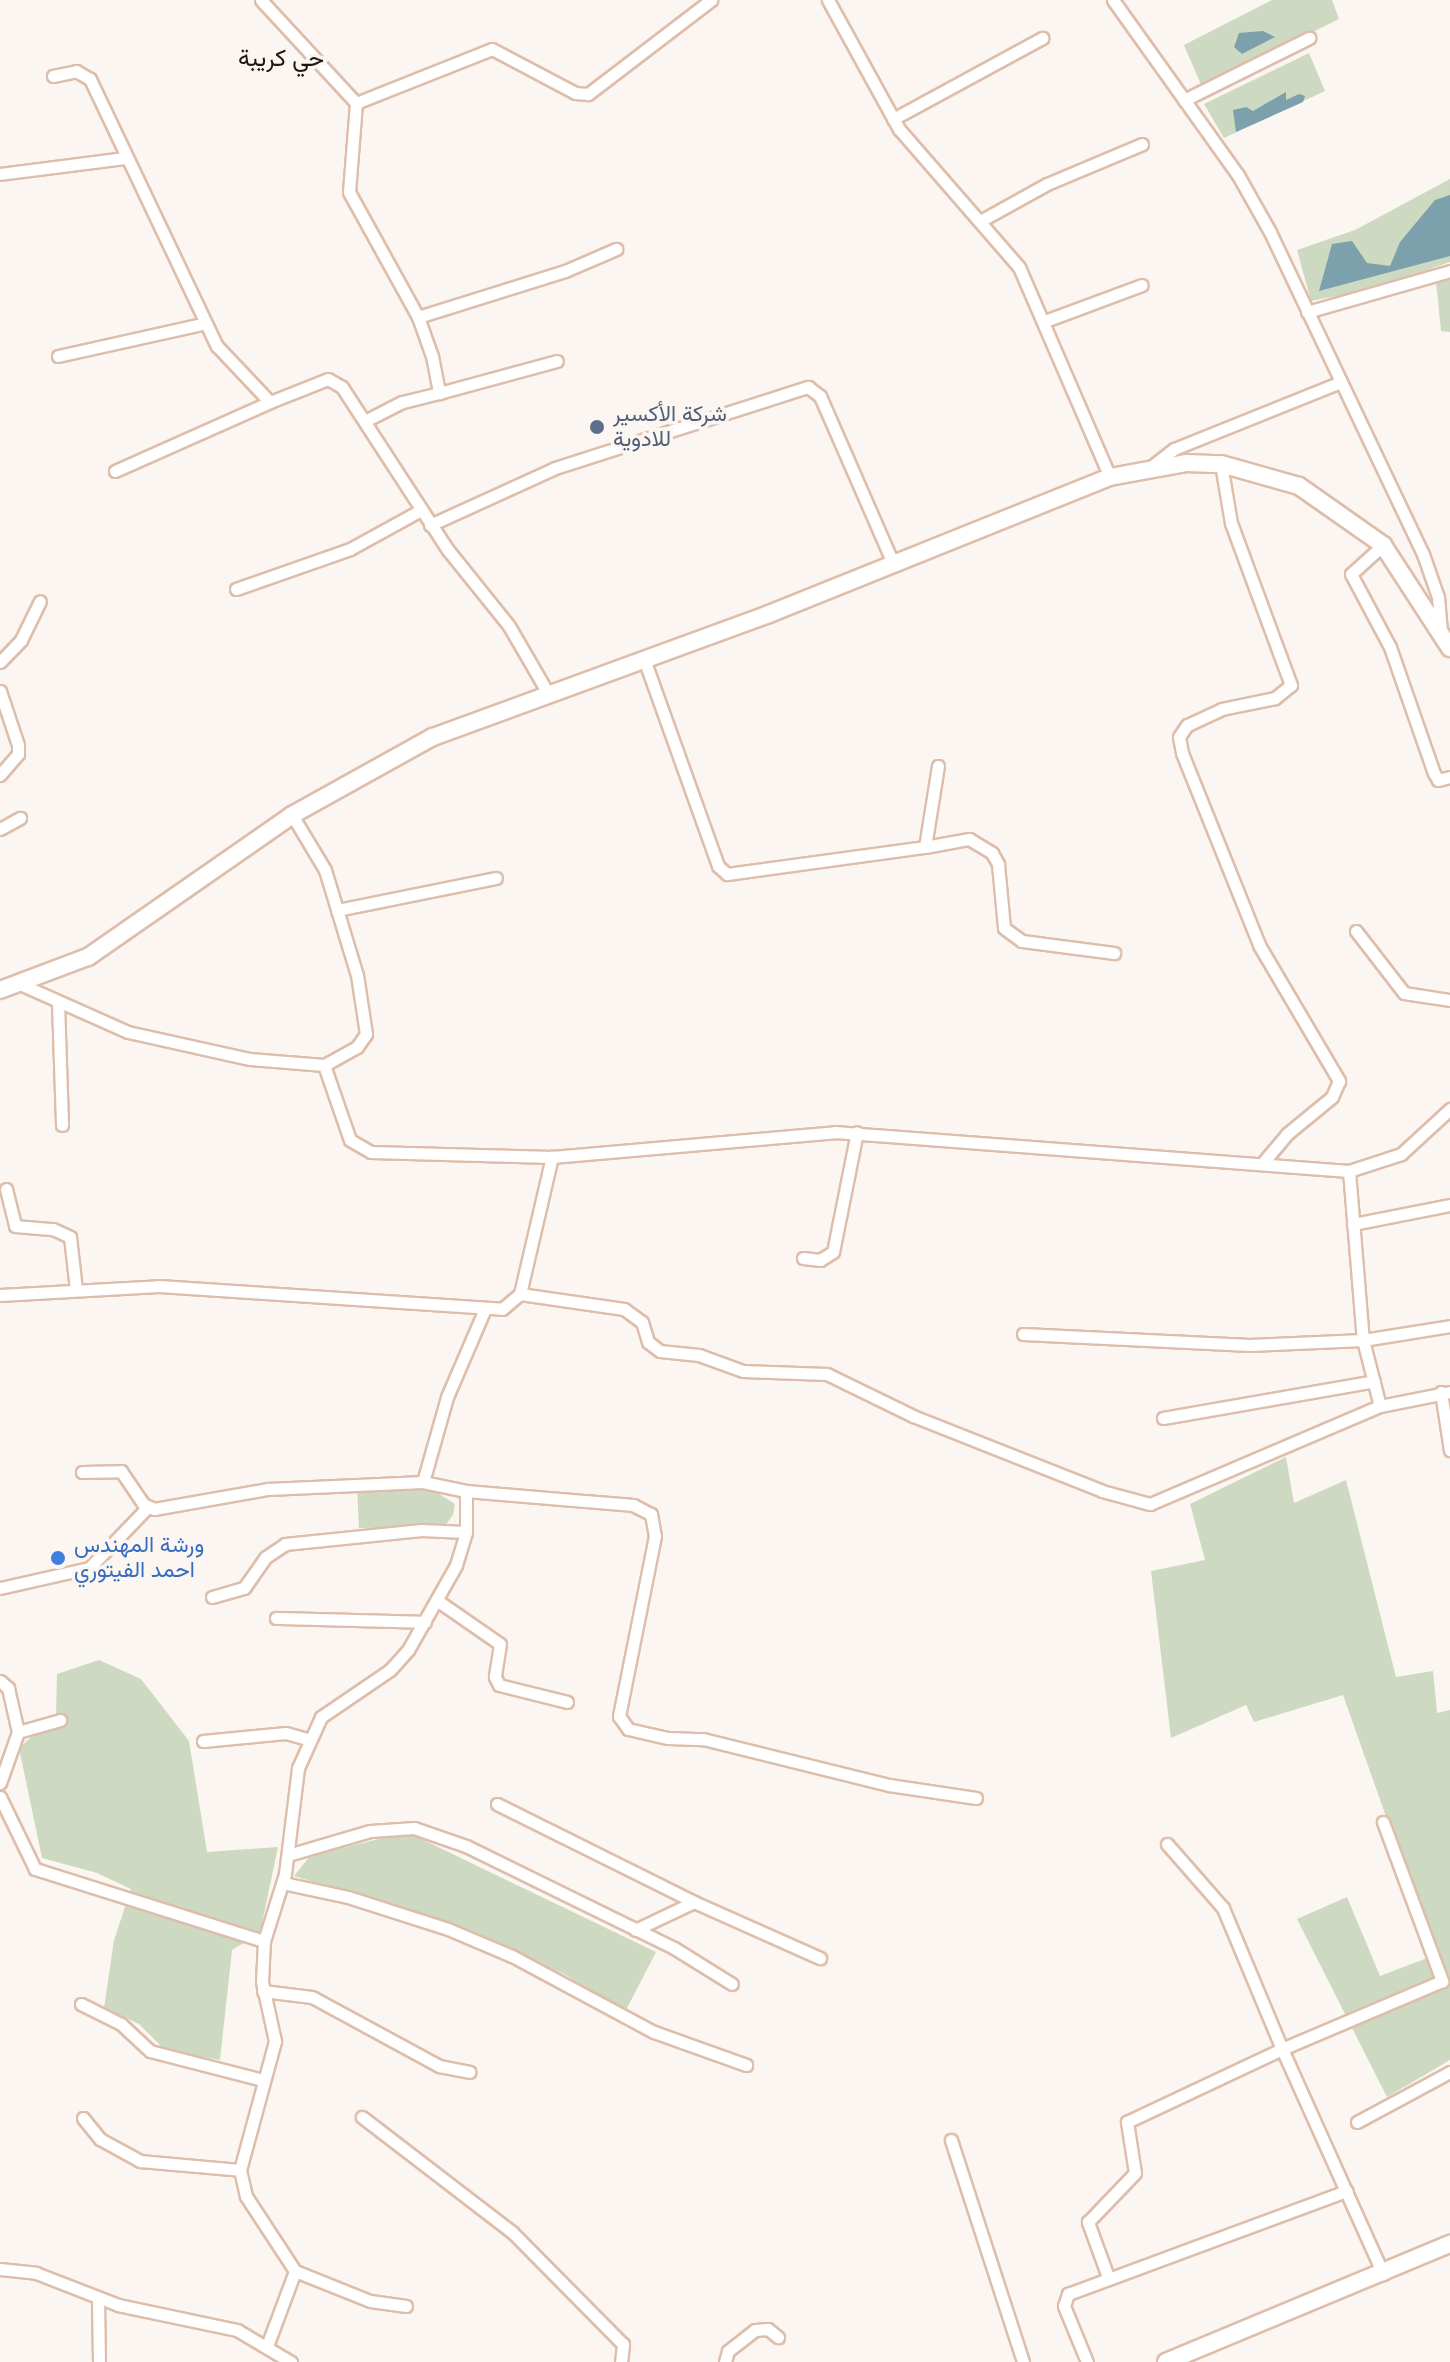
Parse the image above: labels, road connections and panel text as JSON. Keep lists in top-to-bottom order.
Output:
{
  "districts": ["حي كريبة"],
  "places": ["شركة الأكسير للادوية", "ورشة المهندس احمد الفيتوري"]
}
